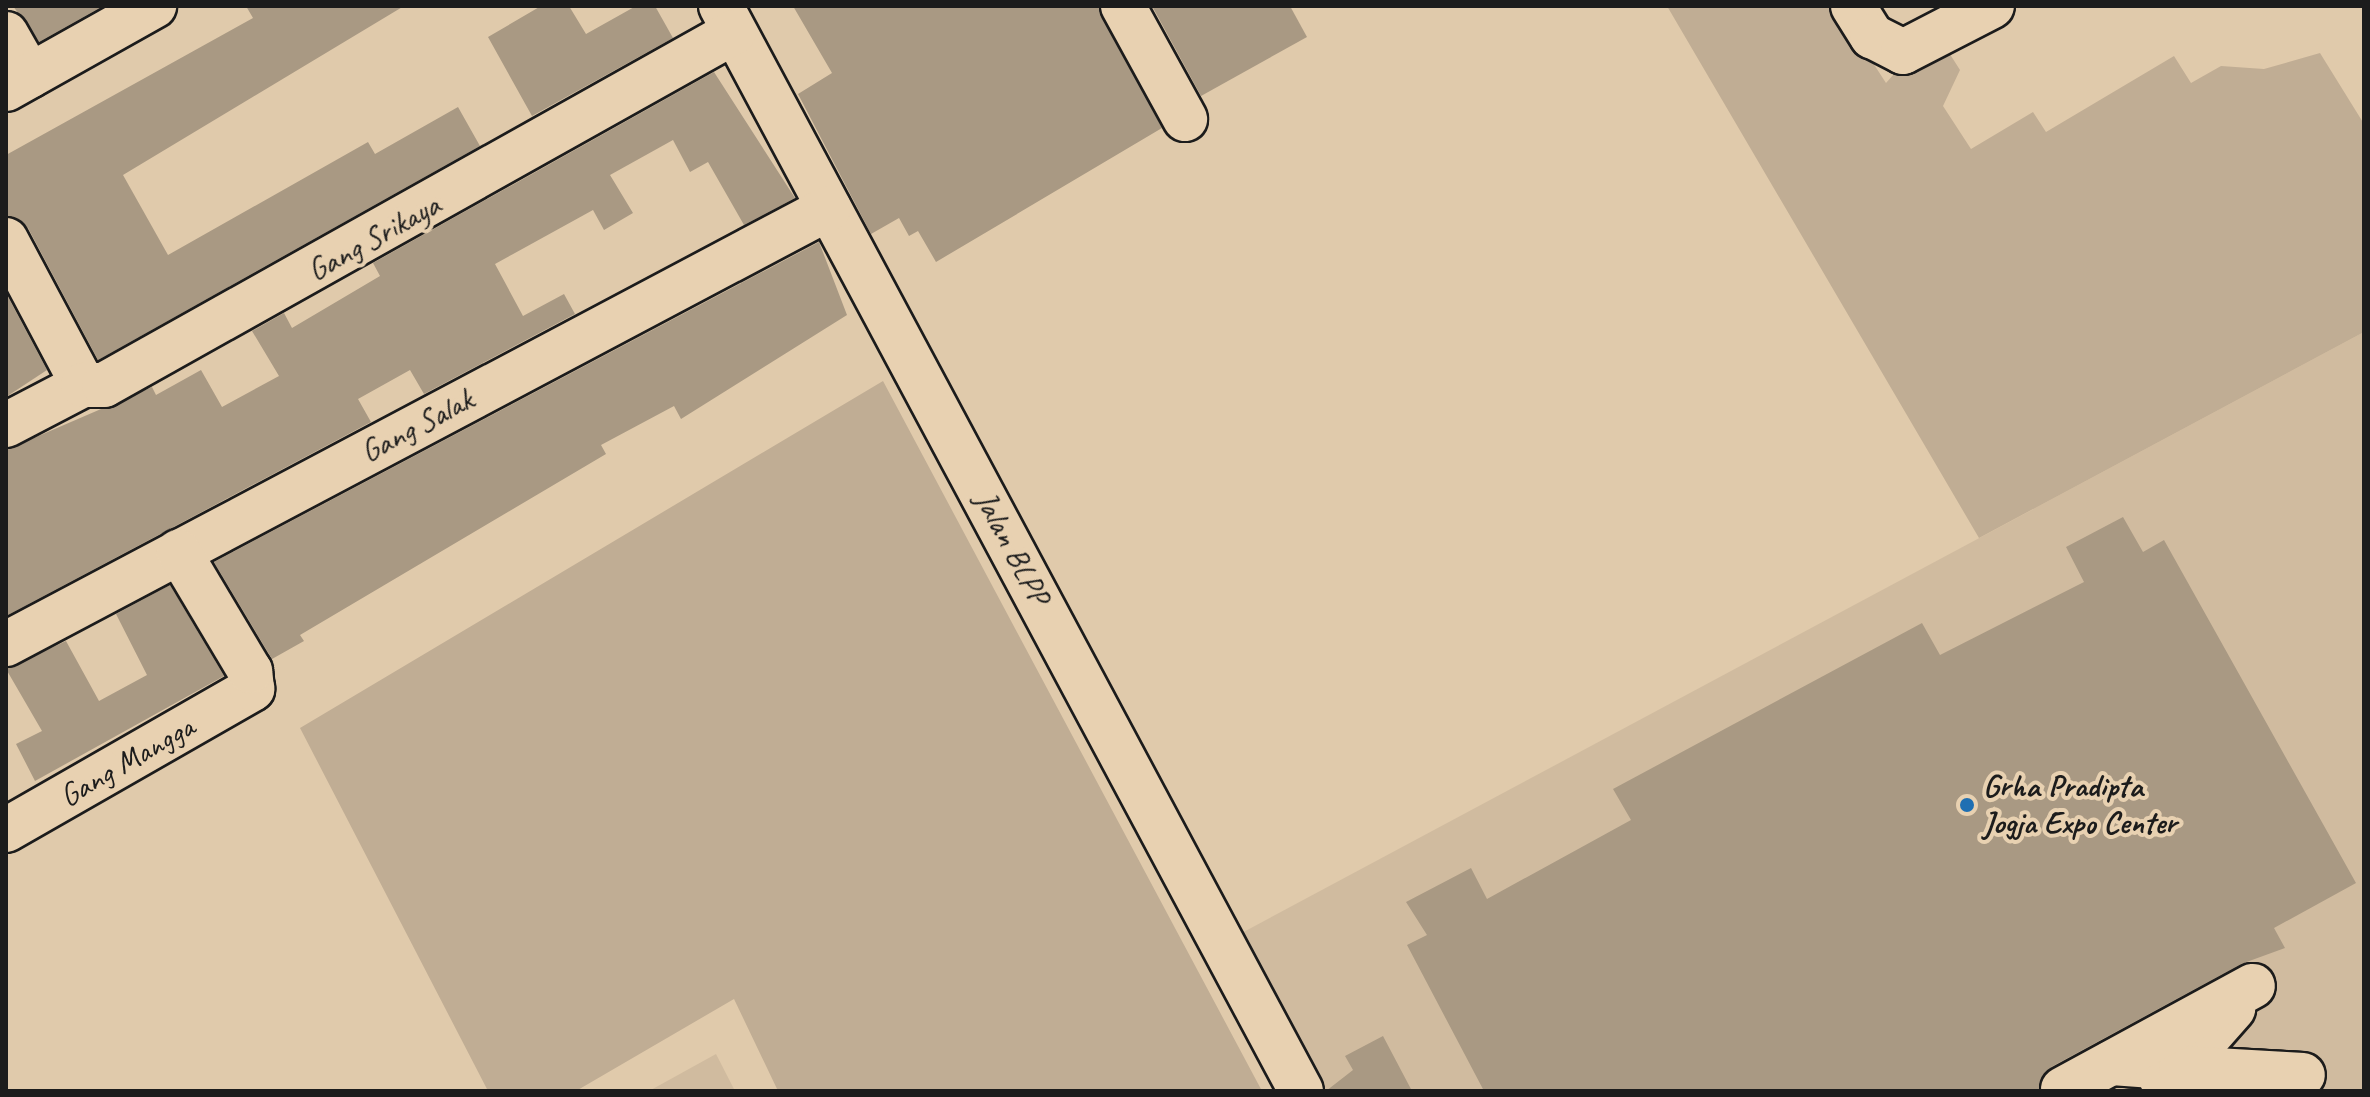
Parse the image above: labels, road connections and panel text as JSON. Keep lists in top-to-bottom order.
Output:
{
  "streets": {
    "street": [
      "Gang Srikaya",
      "Gang Salak",
      "Jalan BLPP",
      "Gang Mangga"
    ]
  },
  "crossings": [
    ["Gang Srikaya", "Jalan BLPP"],
    ["Gang Salak", "Jalan BLPP"],
    ["Gang Salak", "Gang Mangga"]
  ],
  "places": ["Grha Pradipta Jogja Expo Center"]
}
